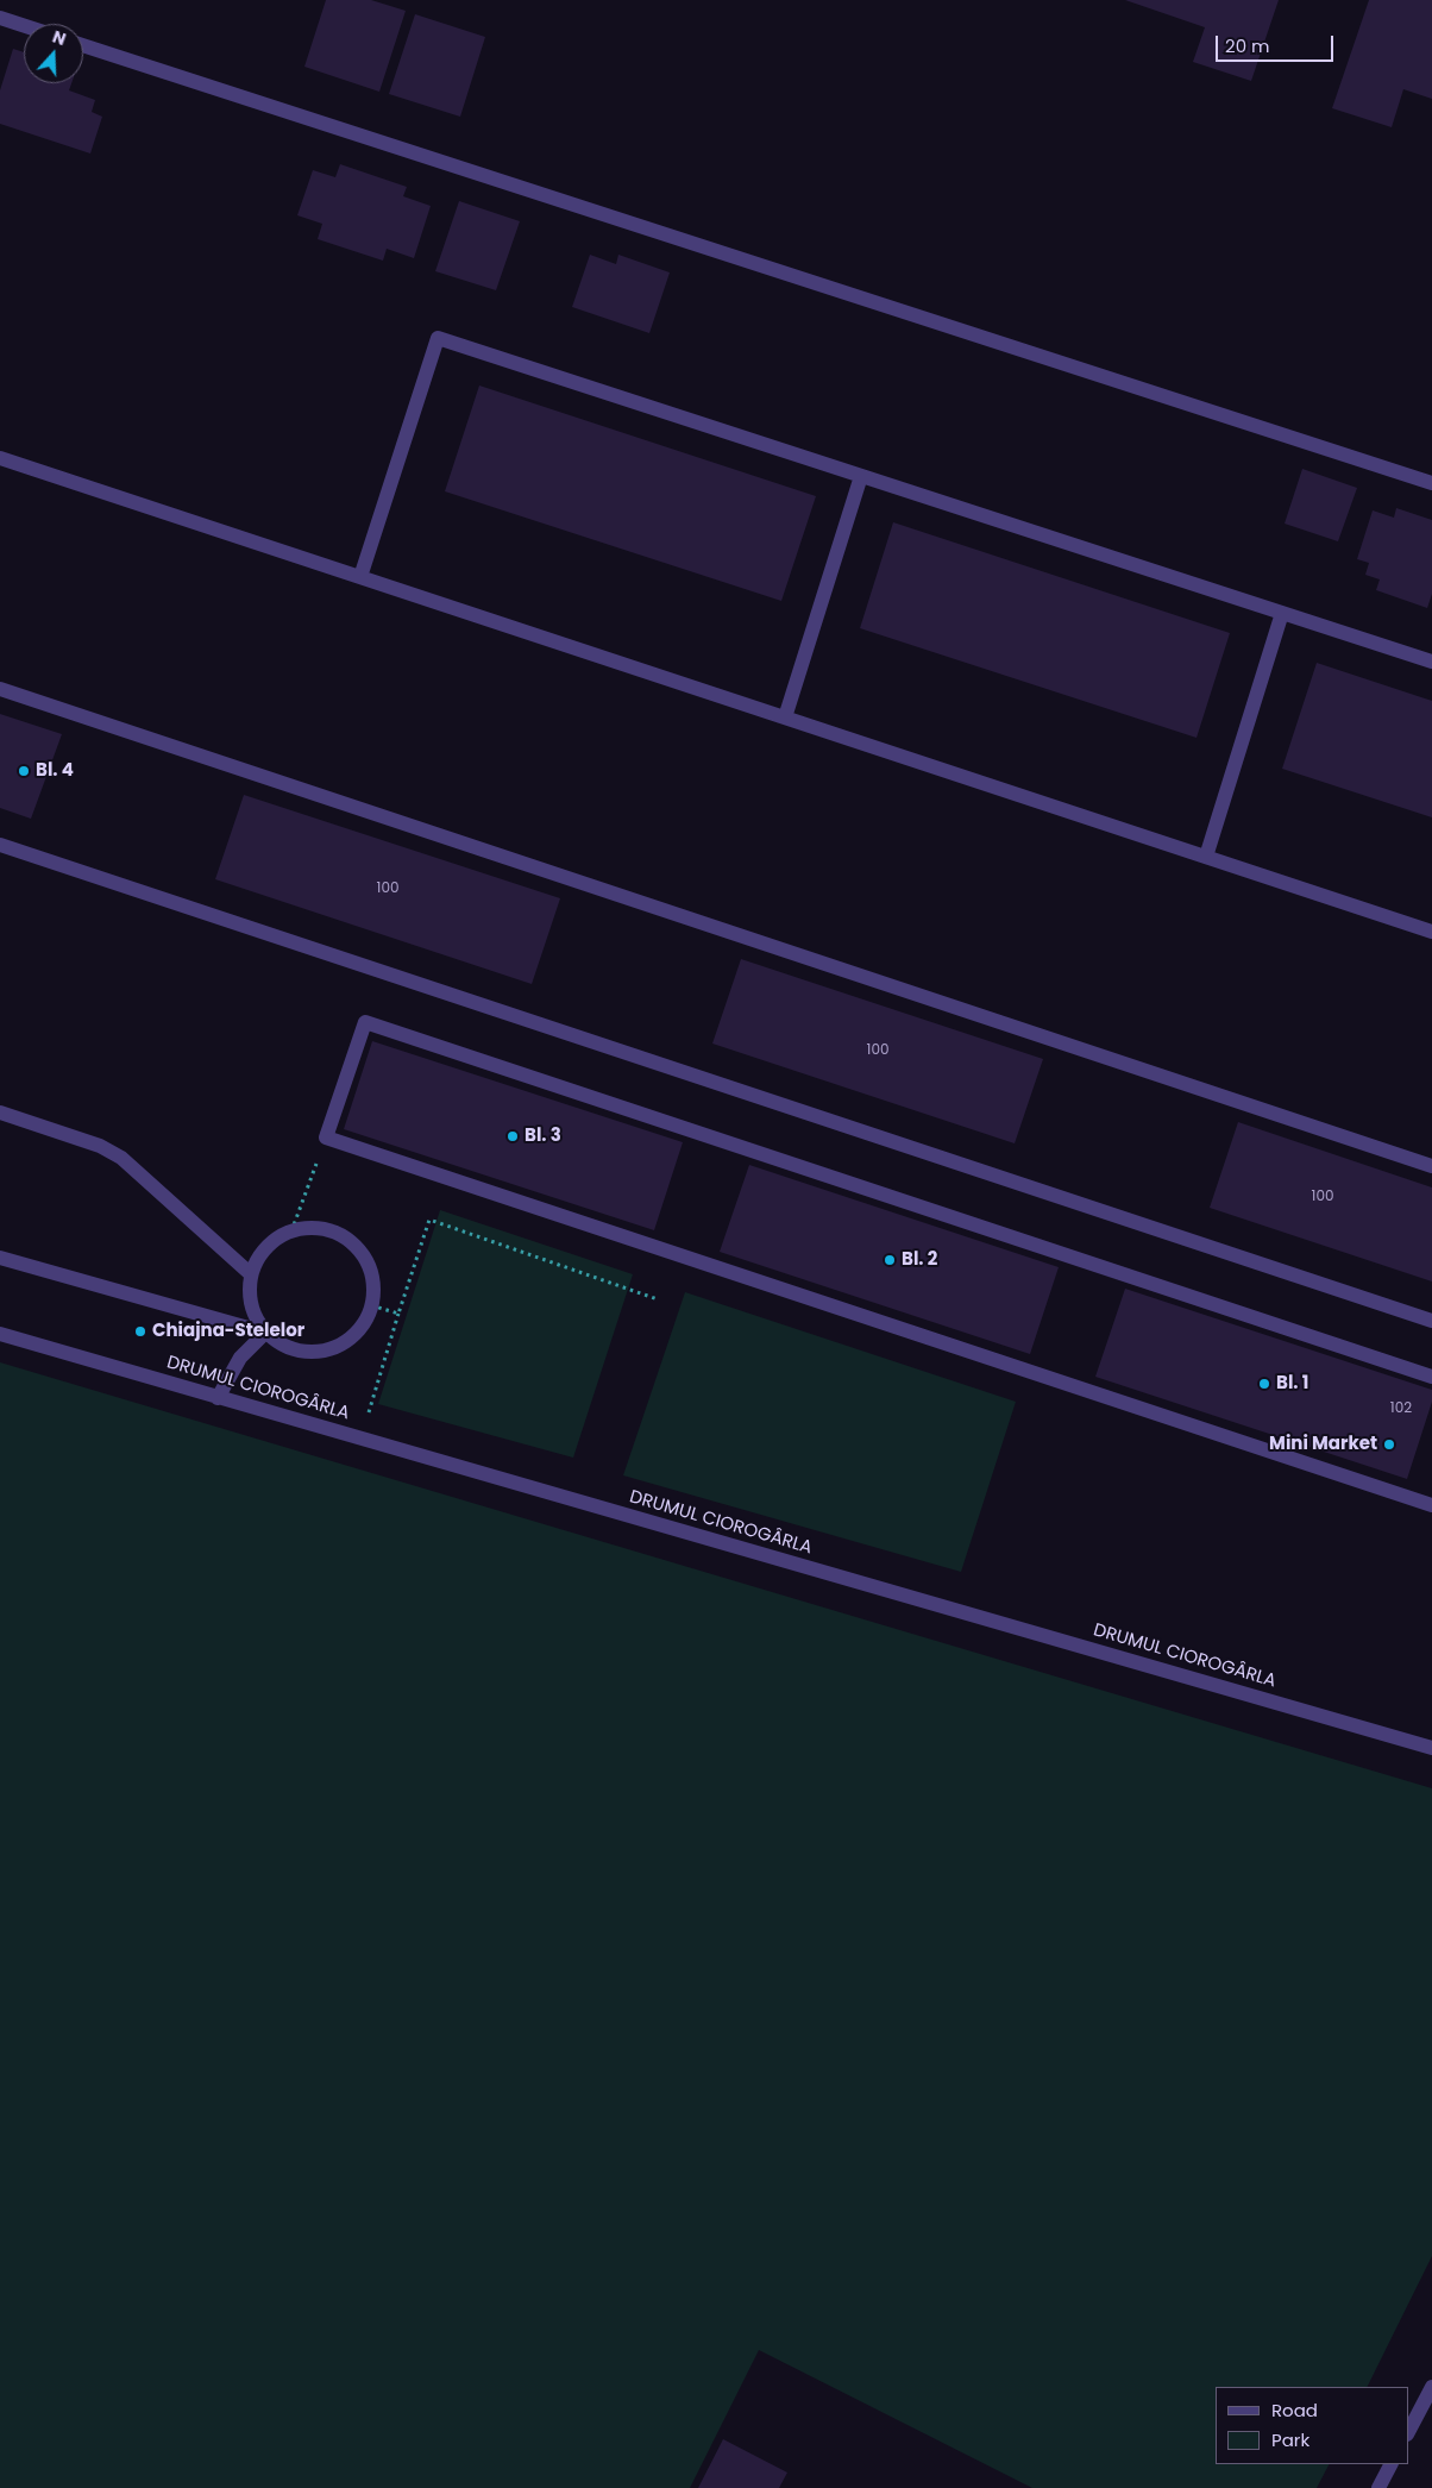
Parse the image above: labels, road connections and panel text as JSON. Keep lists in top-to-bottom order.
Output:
{
  "streets": {
    "street": ["DRUMUL CIOROGÂRLA"]
  },
  "places": [
    "Bl. 4",
    "Bl. 3",
    "Bl. 2",
    "Chiajna-Stelelor",
    "Bl. 1",
    "Mini Market"
  ],
  "house_numbers": [
    "100",
    "100",
    "100",
    "102"
  ],
  "legend": ["Road", "Park"],
  "scale_bar": "20 m",
  "north": "top"
}
